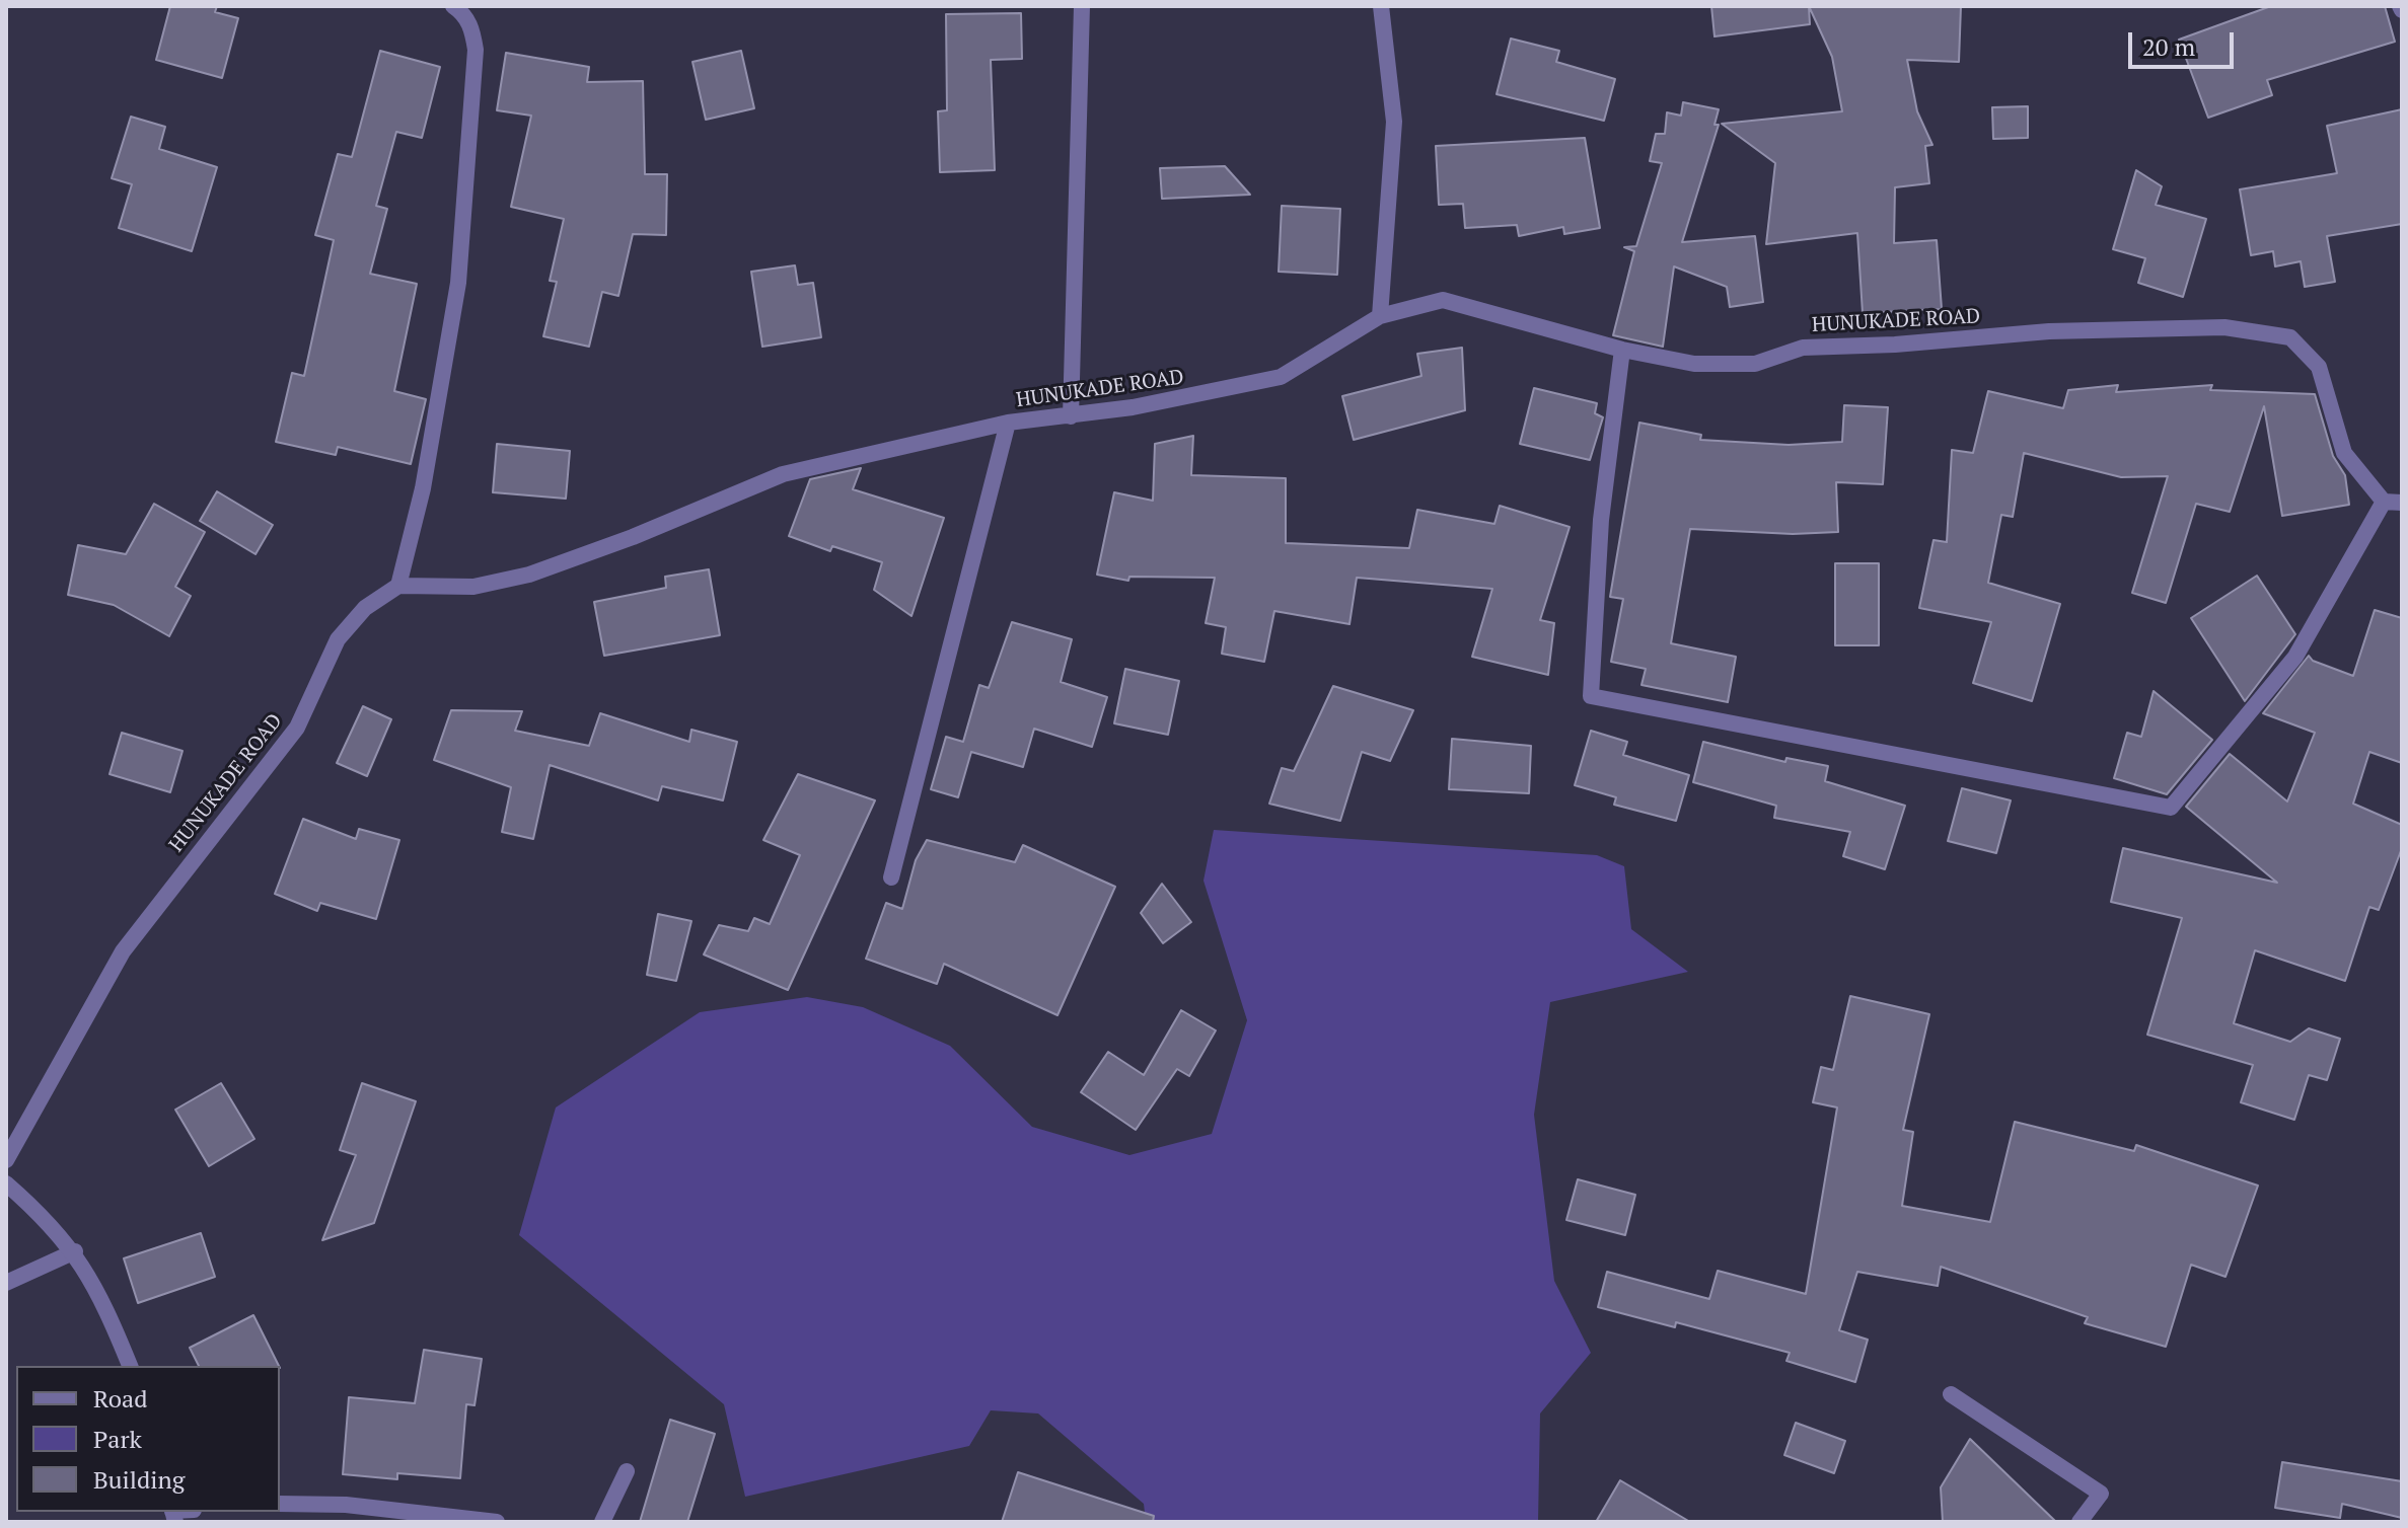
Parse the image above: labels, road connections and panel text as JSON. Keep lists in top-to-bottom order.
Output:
{
  "streets": {
    "street": ["HUNUKADE ROAD"]
  },
  "legend": ["Road", "Park", "Building"],
  "scale_bar": "20 m"
}
